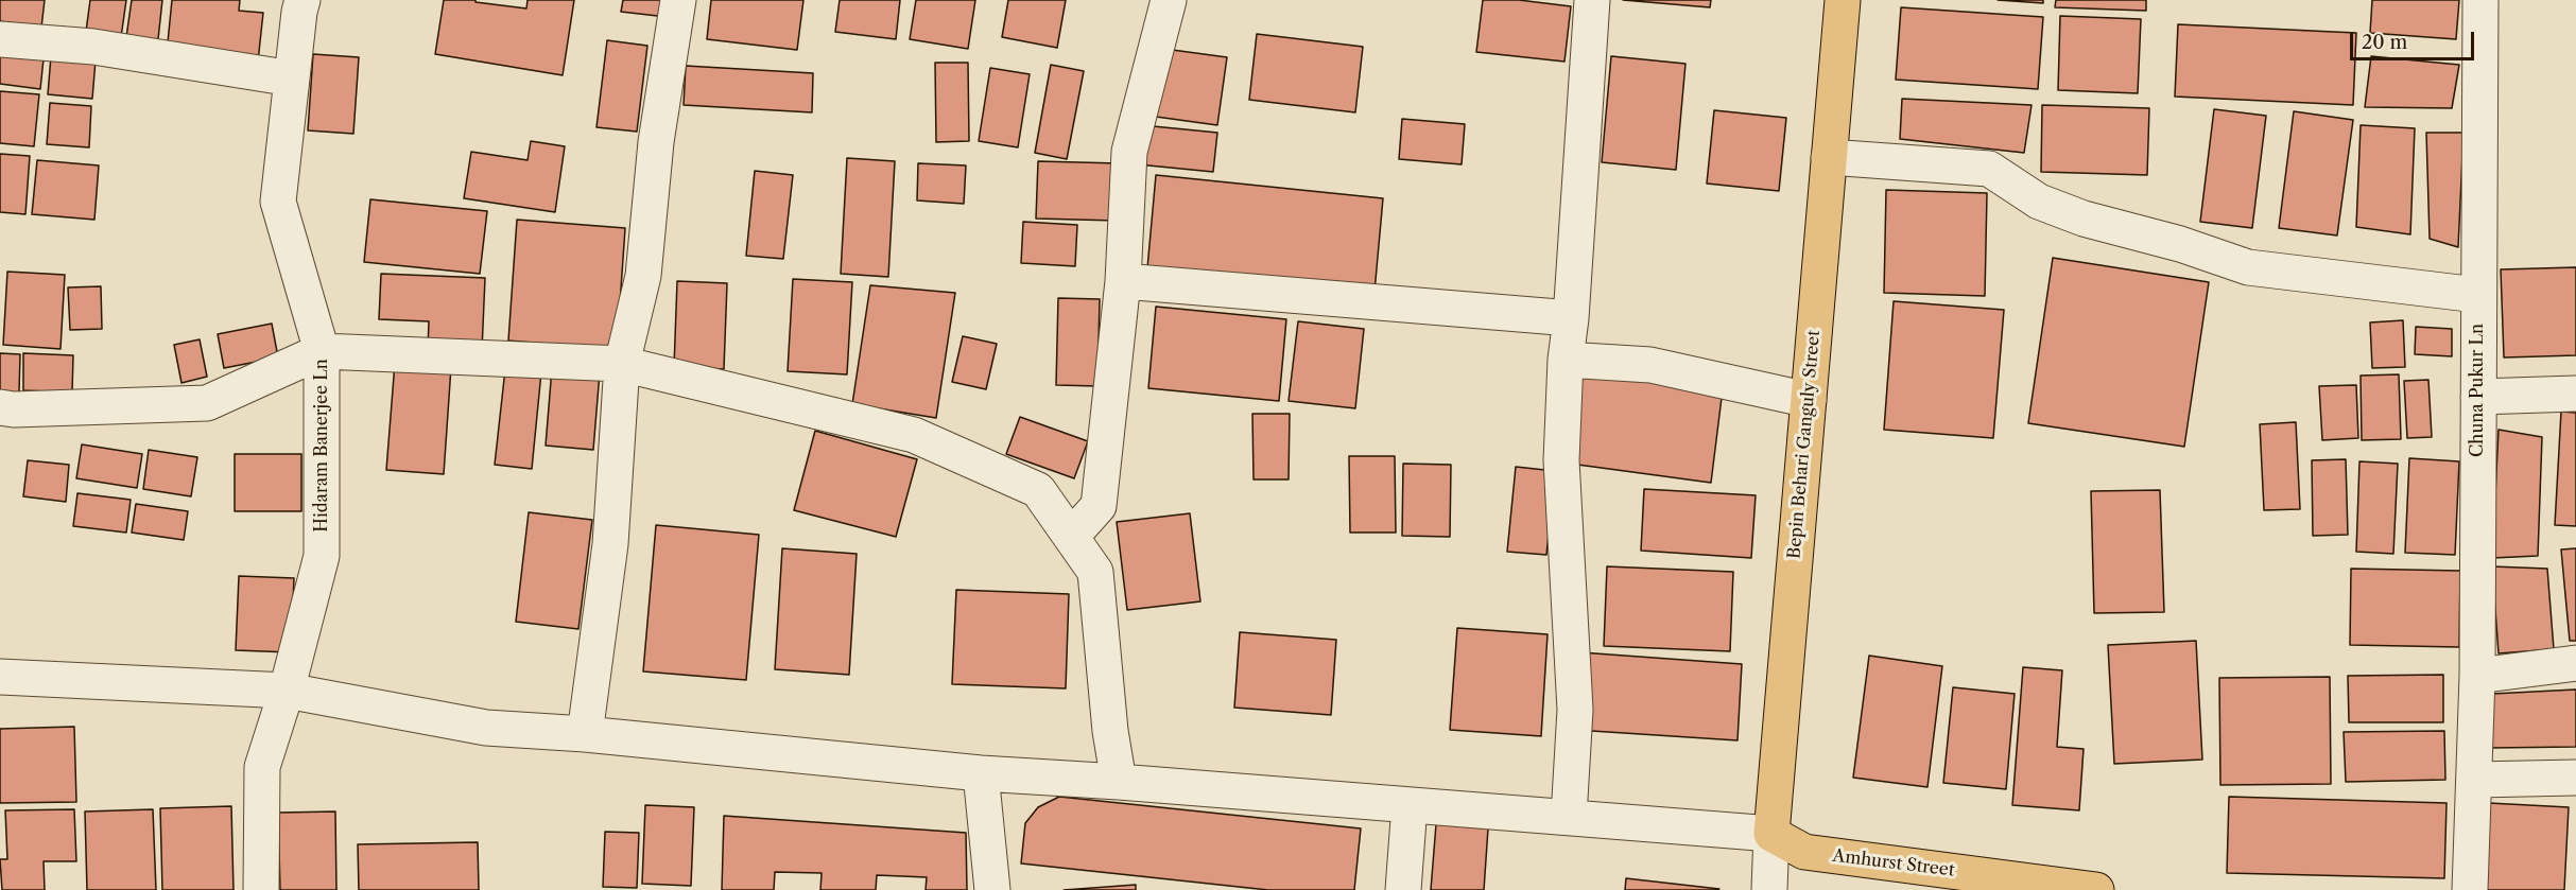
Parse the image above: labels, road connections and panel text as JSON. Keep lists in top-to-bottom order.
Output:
{
  "streets": {
    "main road": ["Bepin Behari Ganguly Street", "Amhurst Street"],
    "street": ["Chuna Pukur Ln", "Hidaram Banerjee Ln"]
  },
  "crossings": [
    ["Bepin Behari Ganguly Street", "Amhurst Street"]
  ],
  "scale_bar": "20 m"
}
